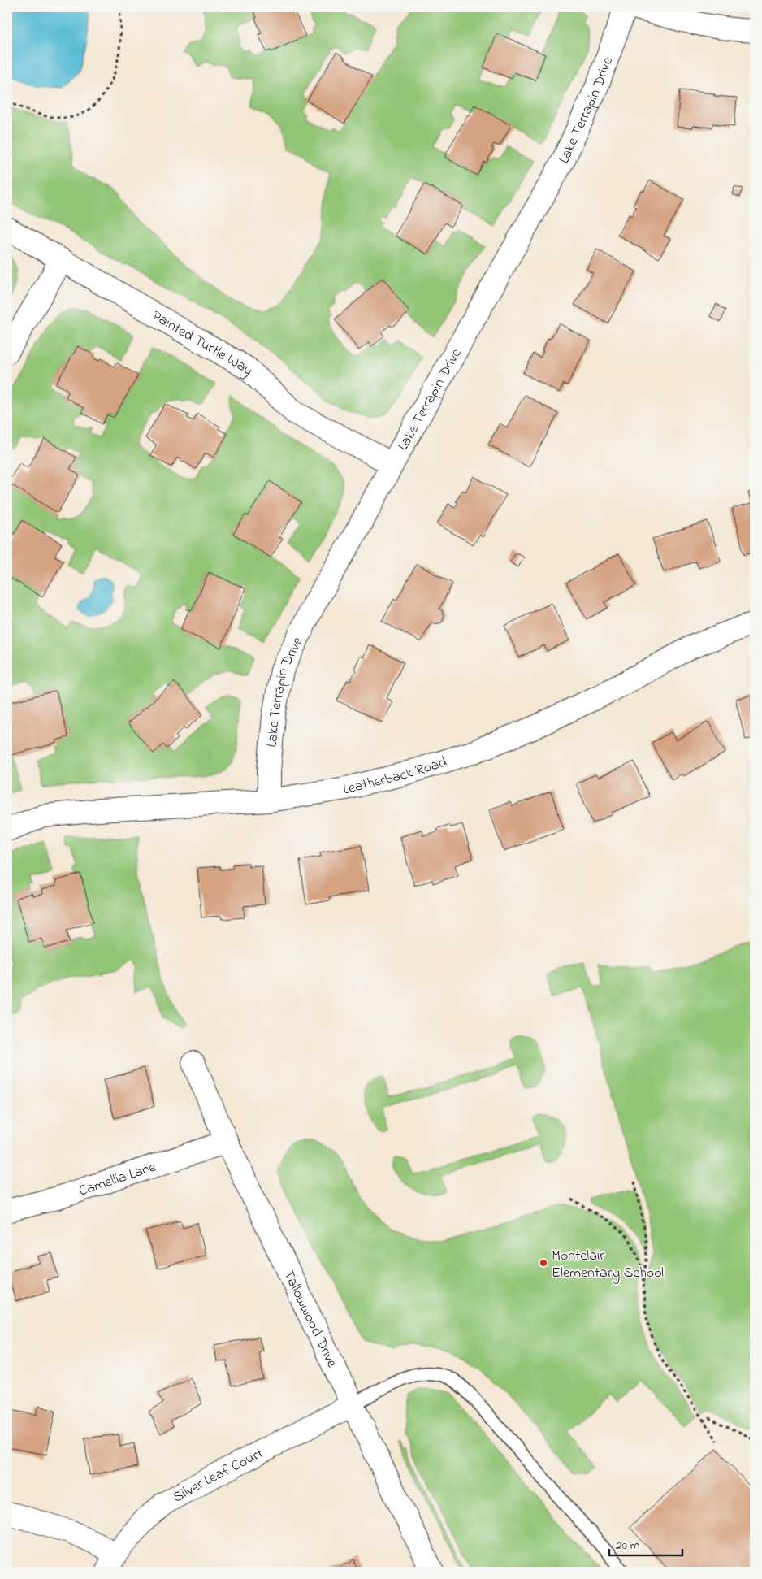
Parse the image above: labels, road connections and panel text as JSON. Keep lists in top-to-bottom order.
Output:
{
  "streets": {
    "street": [
      "Lake Terrapin Drive",
      "Painted Turtle Way",
      "Leatherback Road",
      "Camellia Lane",
      "Tallowwood Drive",
      "Silver Leaf Court"
    ]
  },
  "crossings": [
    ["Lake Terrapin Drive", "Painted Turtle Way"],
    ["Lake Terrapin Drive", "Leatherback Road"],
    ["Camellia Lane", "Tallowwood Drive"],
    ["Tallowwood Drive", "Silver Leaf Court"]
  ],
  "places": ["Montclair Elementary School"],
  "scale_bar": "20 m"
}
